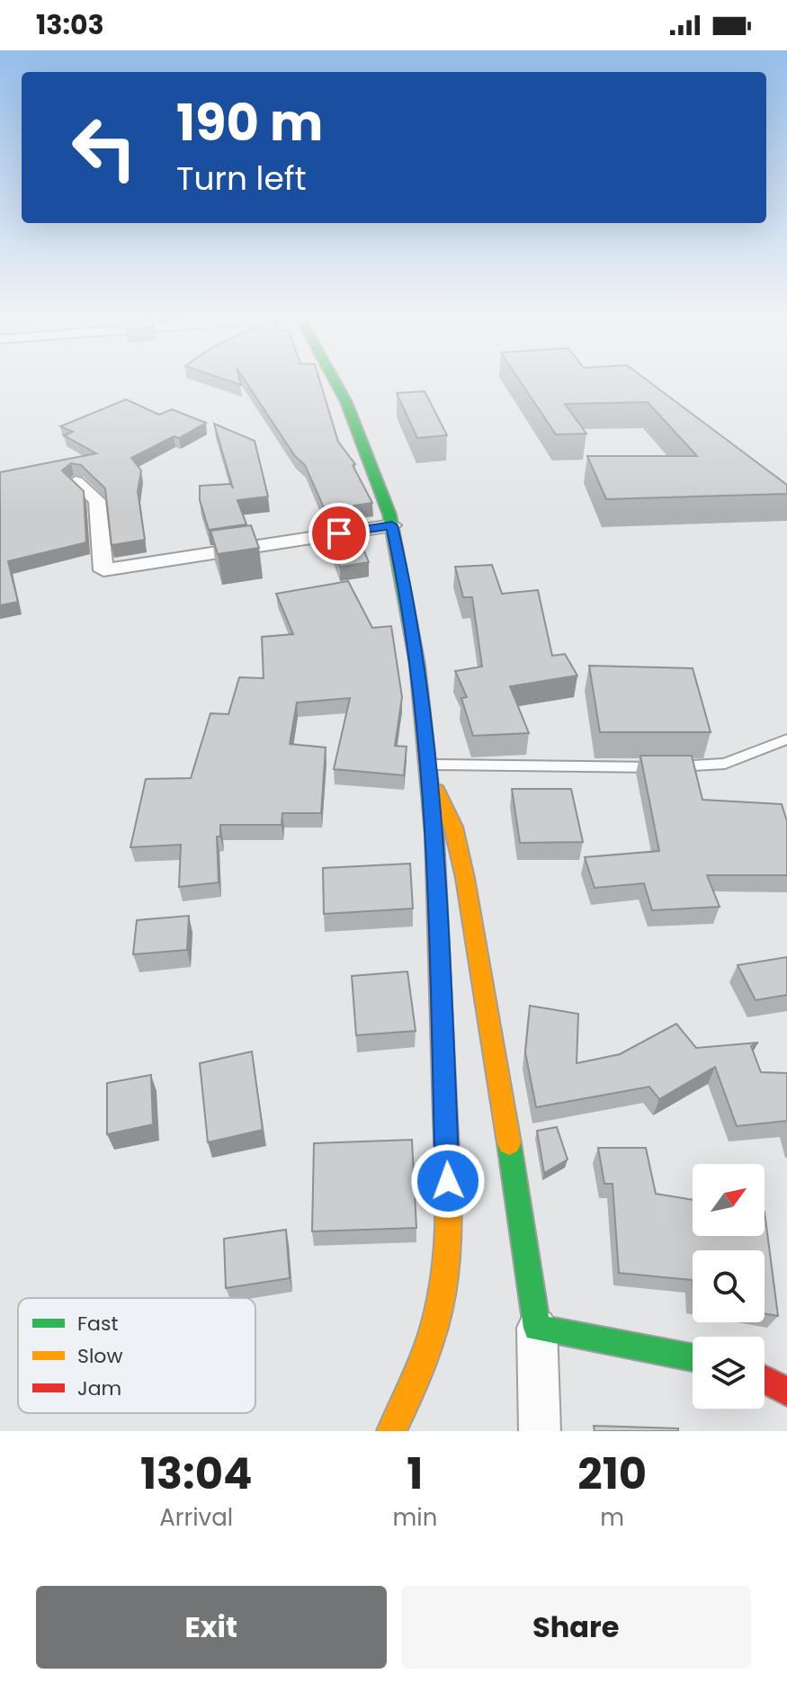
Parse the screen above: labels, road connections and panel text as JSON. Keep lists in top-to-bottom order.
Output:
{
  "legend": ["Fast", "Slow", "Jam"],
  "north": "top right",
  "page": {
    "status": "13:03",
    "turn": ["190 m", "Turn left"],
    "eta": [
      "13:04",
      "Arrival",
      "1",
      "min",
      "210",
      "m"
    ],
    "buttons": ["Exit", "Share"]
  }
}
